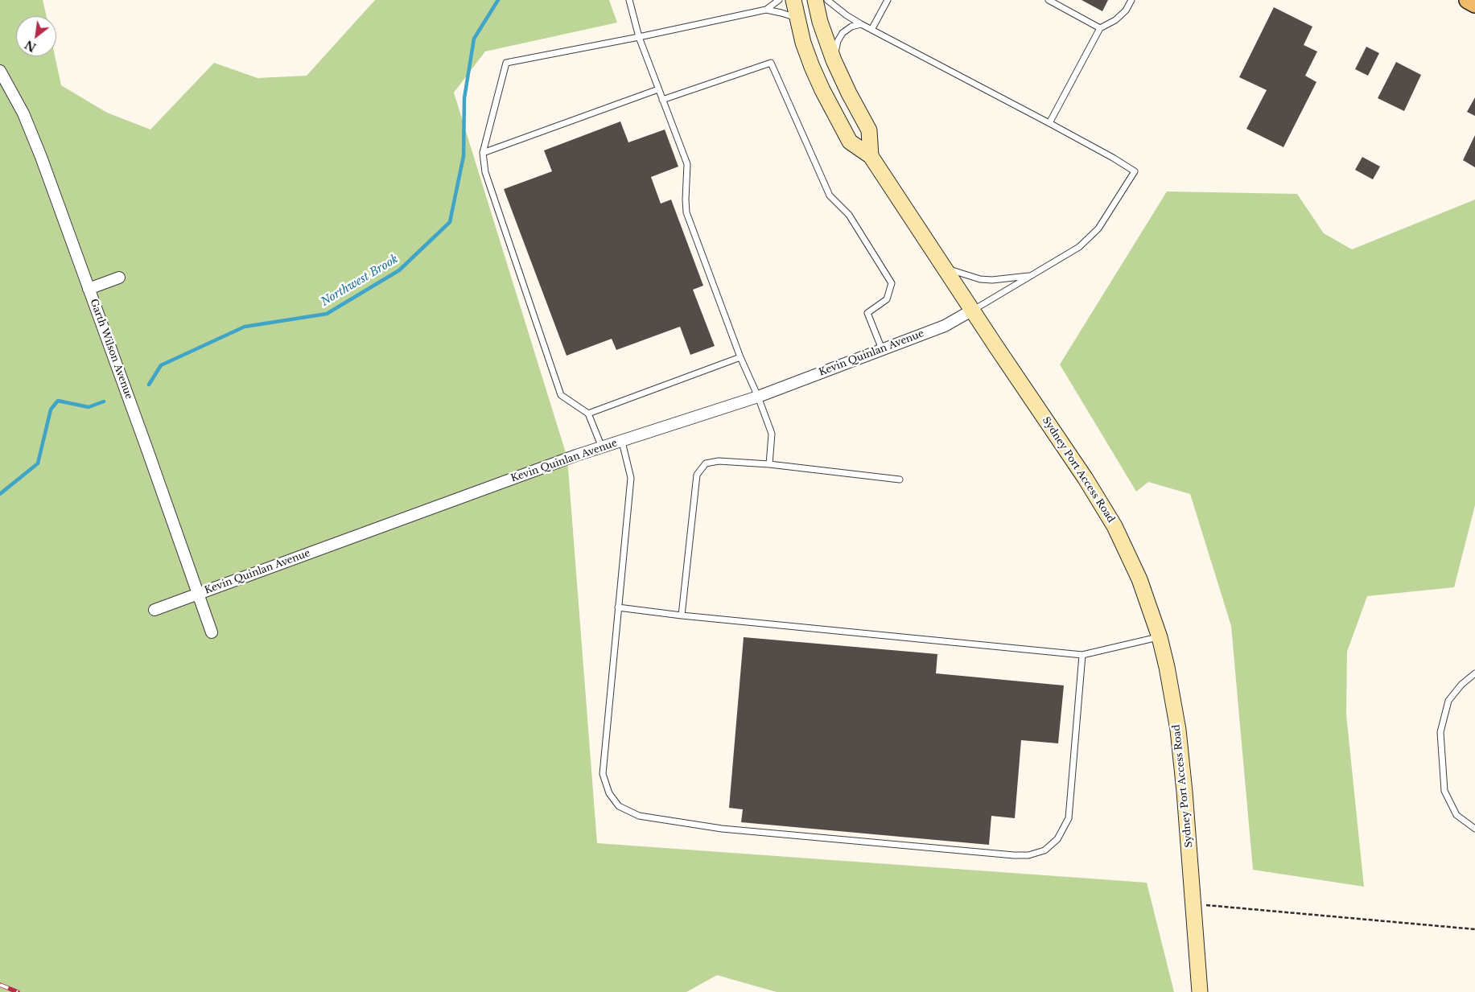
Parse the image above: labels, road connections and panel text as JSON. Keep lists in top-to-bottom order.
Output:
{
  "streets": {
    "main road": ["Sydney Port Access Road"],
    "street": ["Garth Wilson Avenue", "Kevin Quinlan Avenue"]
  },
  "crossings": [
    ["Garth Wilson Avenue", "Kevin Quinlan Avenue"],
    ["Kevin Quinlan Avenue", "Sydney Port Access Road"]
  ],
  "water": ["Northwest Brook"],
  "north": "bottom left"
}
